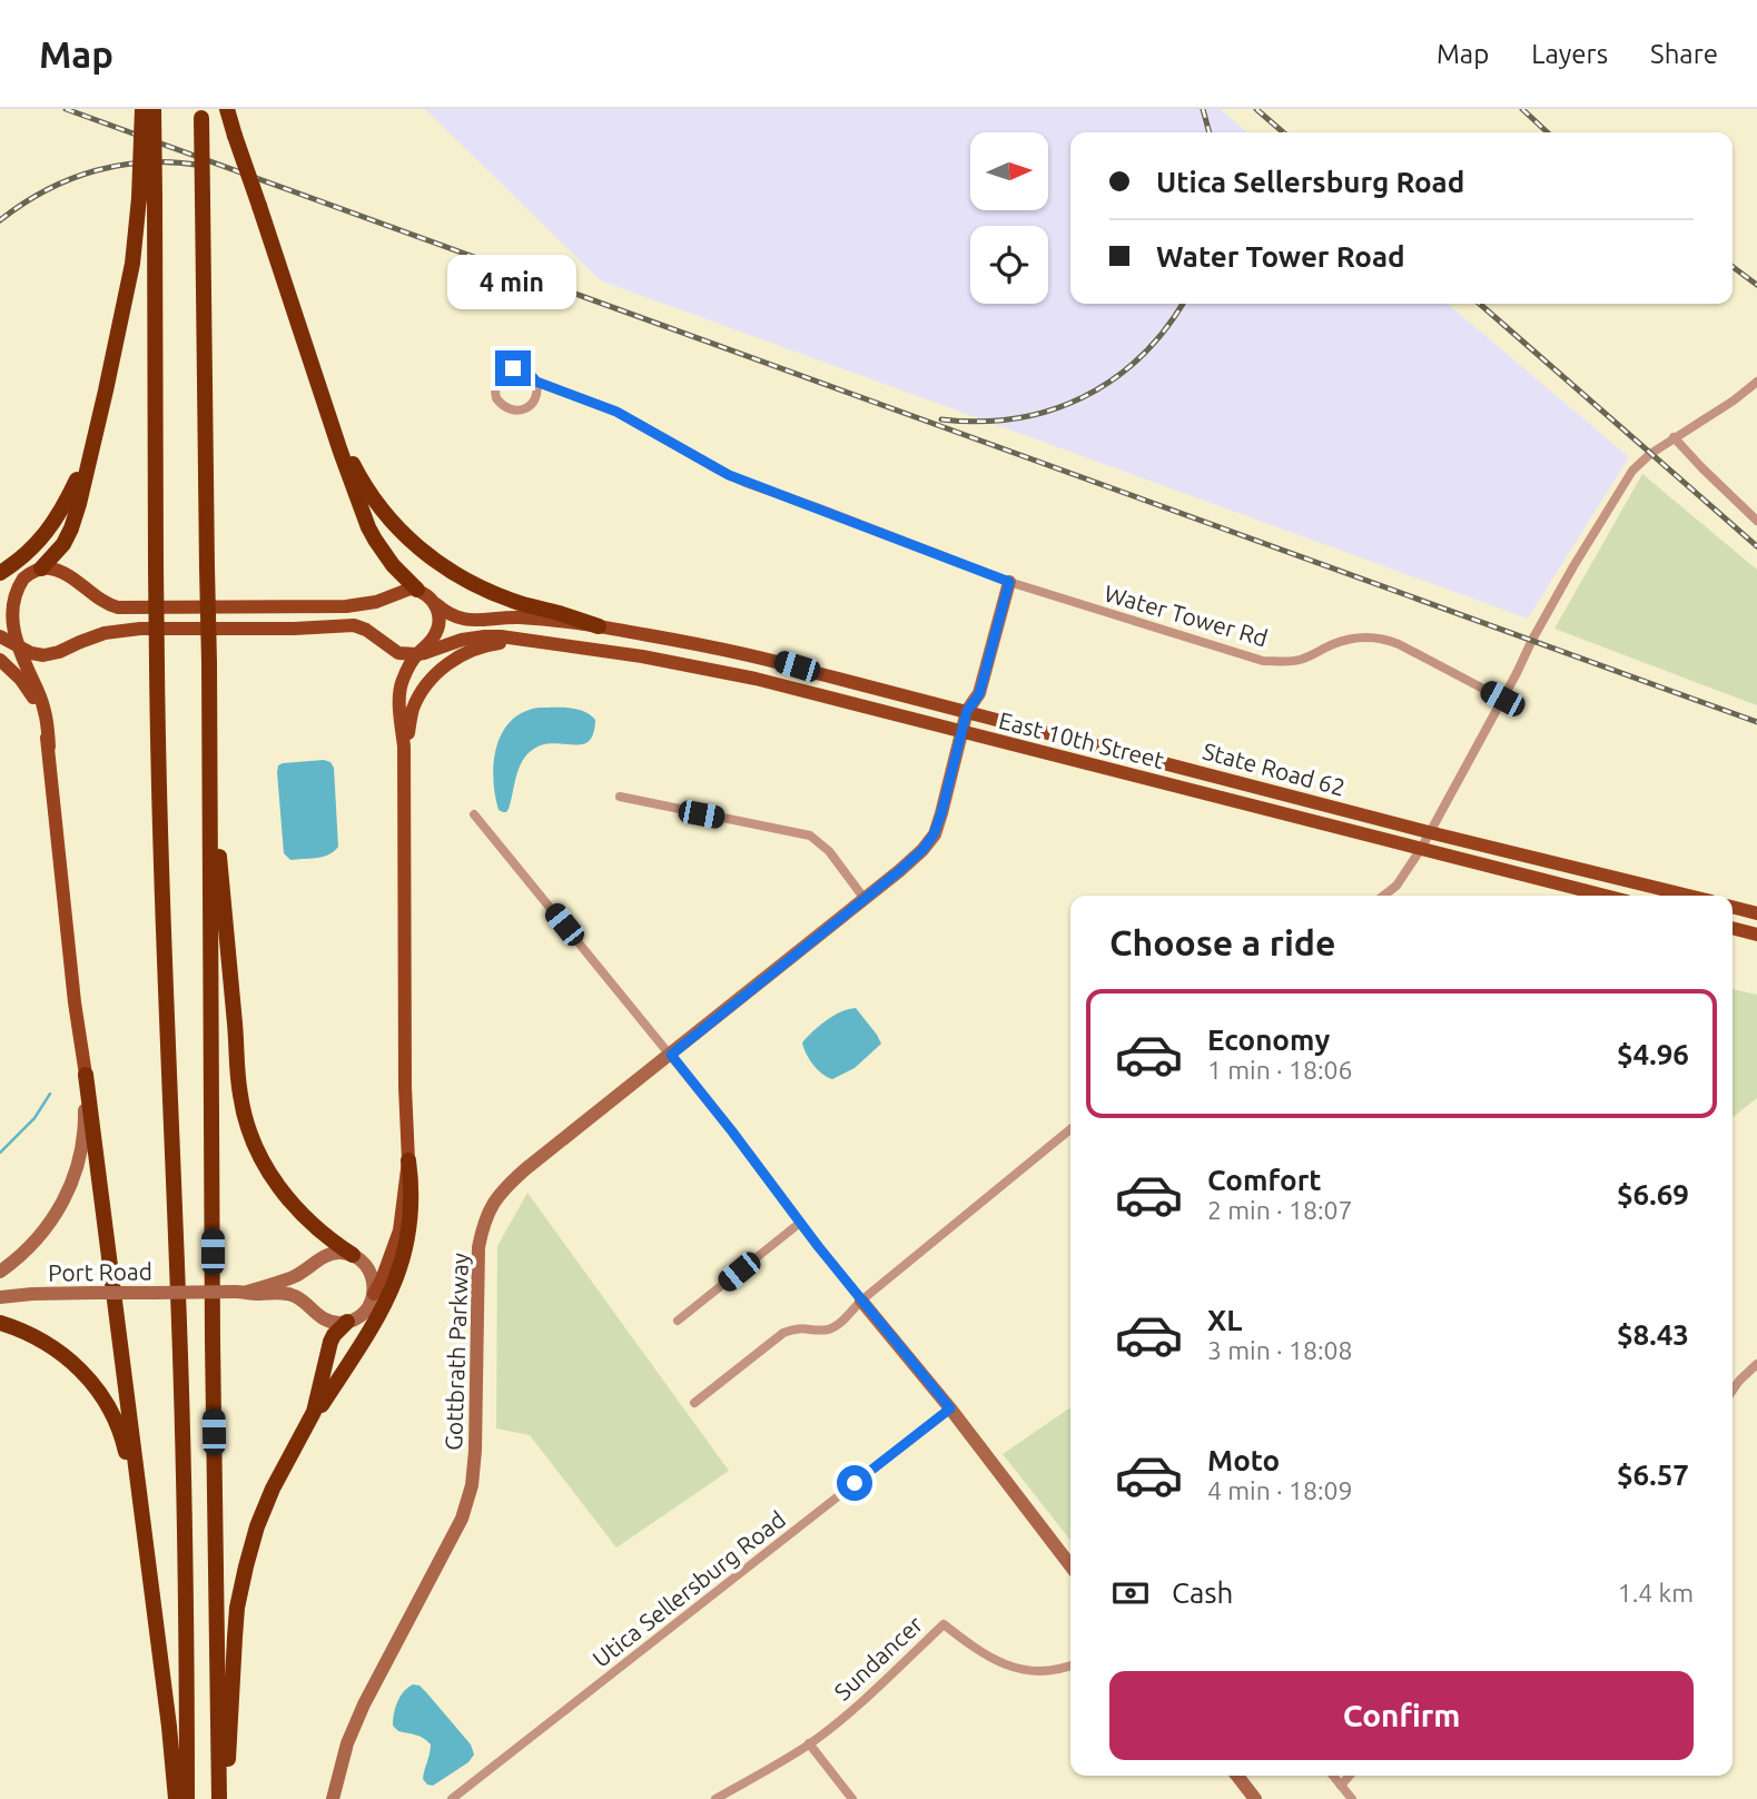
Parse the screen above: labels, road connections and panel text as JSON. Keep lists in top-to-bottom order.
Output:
{
  "streets": {
    "main road": ["East 10th Street", "State Road 62"],
    "street": [
      "Water Tower Rd",
      "Port Road",
      "Gottbrath Parkway",
      "Utica Sellersburg Road",
      "Sundancer"
    ]
  },
  "crossings": [
    ["Water Tower Rd", "Gottbrath Parkway"],
    ["East 10th Street", "Gottbrath Parkway"],
    ["State Road 62", "Gottbrath Parkway"]
  ],
  "north": "right",
  "page": {
    "header": "Map",
    "nav": ["Map", "Layers", "Share"],
    "banner": ["Utica Sellersburg Road", "Water Tower Road"],
    "bubble": "4 min",
    "heading": "Choose a ride",
    "list": [
      {
        "name": "Economy",
        "note": "1 min · 18:06",
        "value": "$4.96"
      },
      {
        "name": "Comfort",
        "note": "2 min · 18:07",
        "value": "$6.69"
      },
      {
        "name": "XL",
        "note": "3 min · 18:08",
        "value": "$8.43"
      },
      {
        "name": "Moto",
        "note": "4 min · 18:09",
        "value": "$6.57"
      }
    ],
    "pay": ["Cash", "1.4 km"],
    "buttons": "Confirm"
  }
}
